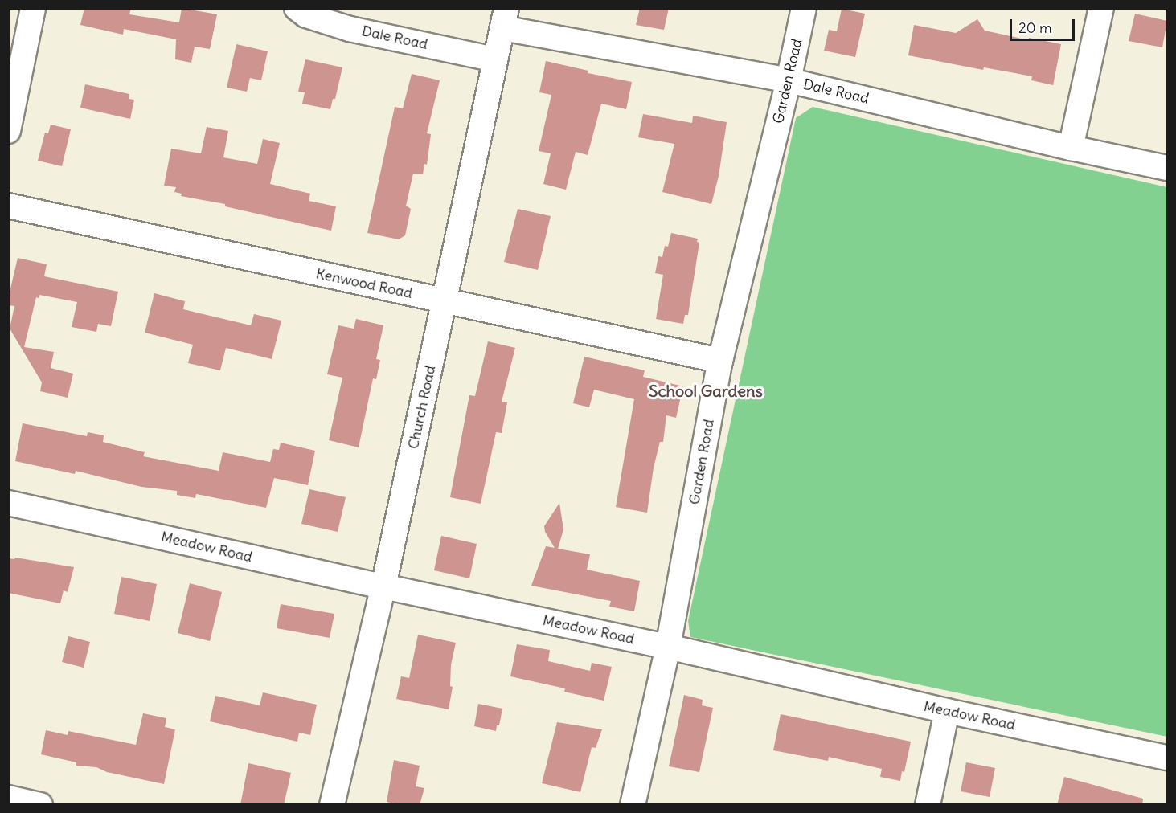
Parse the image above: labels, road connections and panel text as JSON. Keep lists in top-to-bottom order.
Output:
{
  "streets": {
    "street": [
      "Dale Road",
      "Garden Road",
      "Kenwood Road",
      "Church Road",
      "Meadow Road"
    ]
  },
  "crossings": [
    ["Dale Road", "Garden Road"],
    ["Dale Road", "Church Road"],
    ["Garden Road", "Kenwood Road"],
    ["Garden Road", "Meadow Road"],
    ["Kenwood Road", "Church Road"],
    ["Church Road", "Meadow Road"]
  ],
  "districts": ["School Gardens"],
  "scale_bar": "20 m"
}
